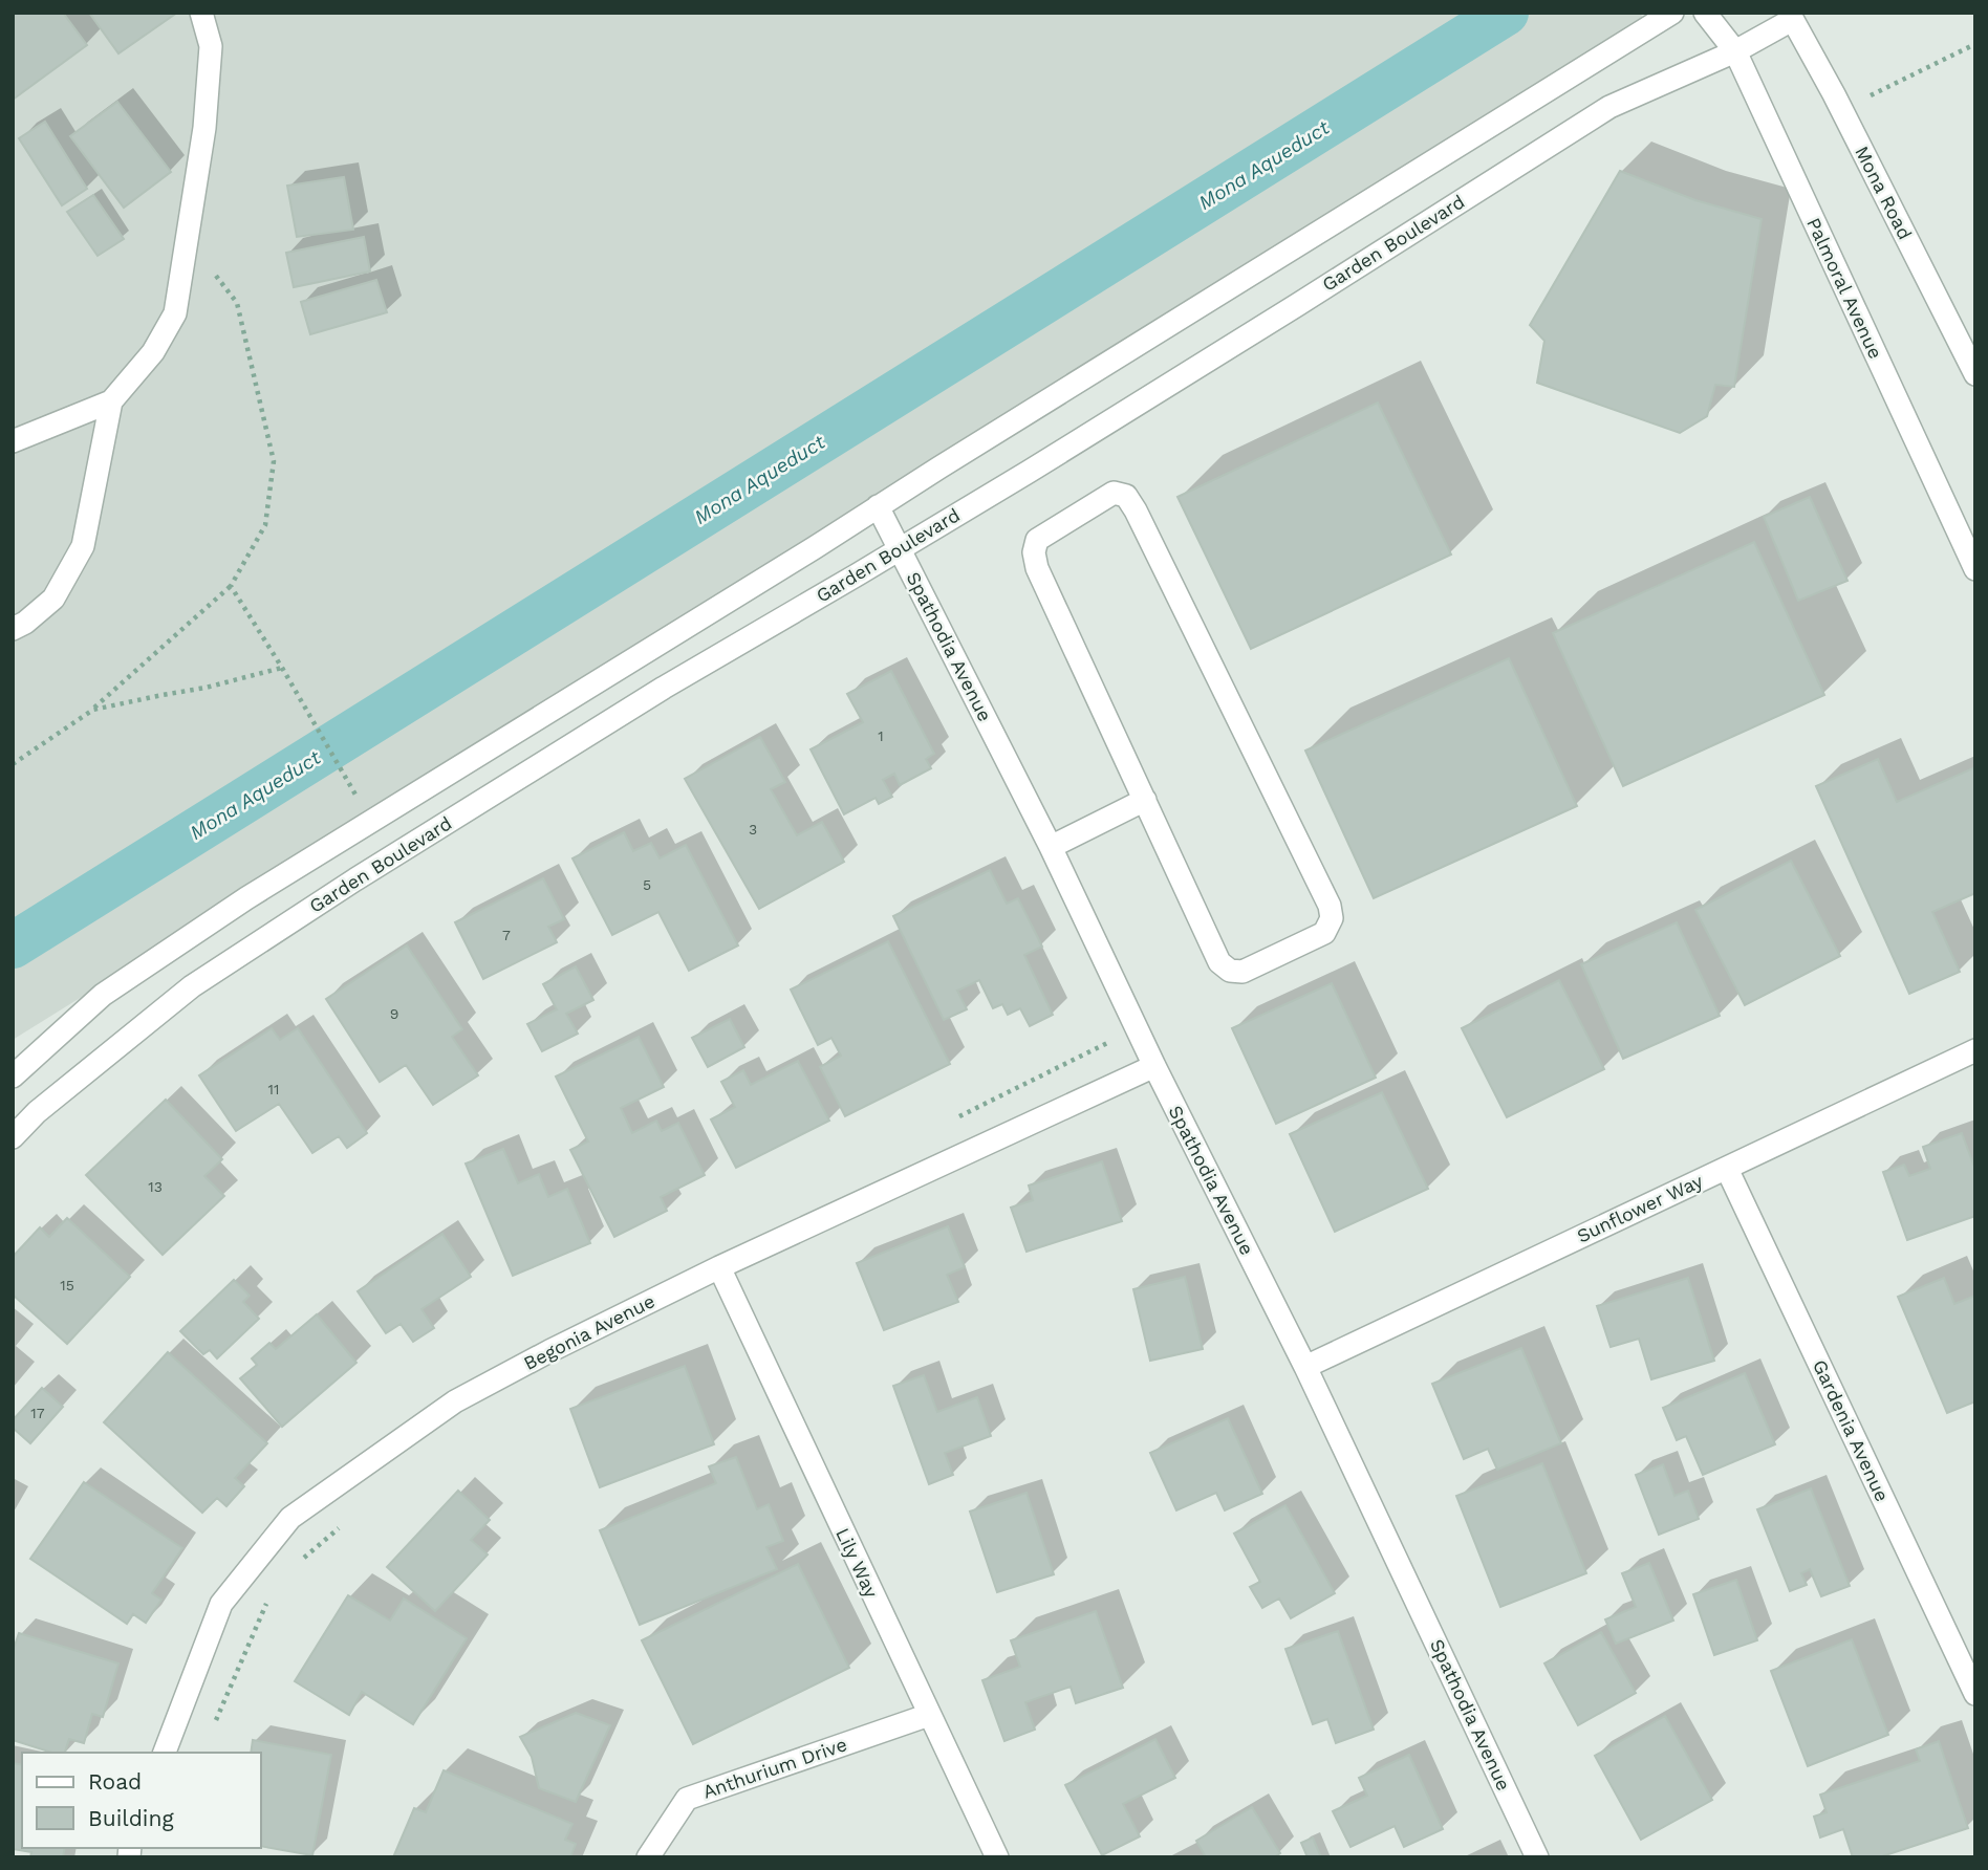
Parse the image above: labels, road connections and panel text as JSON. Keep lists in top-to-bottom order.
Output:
{
  "streets": {
    "street": [
      "Mona Road",
      "Garden Boulevard",
      "Palmoral Avenue",
      "Spathodia Avenue",
      "Sunflower Way",
      "Begonia Avenue",
      "Gardenia Avenue",
      "Lily Way",
      "Anthurium Drive"
    ]
  },
  "crossings": [
    ["Mona Road", "Garden Boulevard"],
    ["Garden Boulevard", "Palmoral Avenue"],
    ["Garden Boulevard", "Spathodia Avenue"],
    ["Spathodia Avenue", "Sunflower Way"],
    ["Spathodia Avenue", "Begonia Avenue"],
    ["Sunflower Way", "Gardenia Avenue"],
    ["Begonia Avenue", "Lily Way"],
    ["Lily Way", "Anthurium Drive"]
  ],
  "water": ["Mona Aqueduct"],
  "house_numbers": [
    "1",
    "3",
    "5",
    "7",
    "9",
    "11",
    "13",
    "15",
    "17"
  ],
  "legend": ["Road", "Building"]
}
